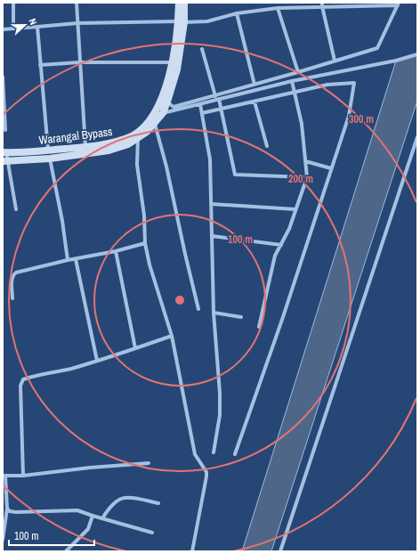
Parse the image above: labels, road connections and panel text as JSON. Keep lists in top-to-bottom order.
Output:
{
  "streets": {
    "main road": ["Warangal Bypass"]
  },
  "scale_bar": "100 m",
  "north": "right",
  "rings": ["300 m", "200 m", "100 m"]
}
